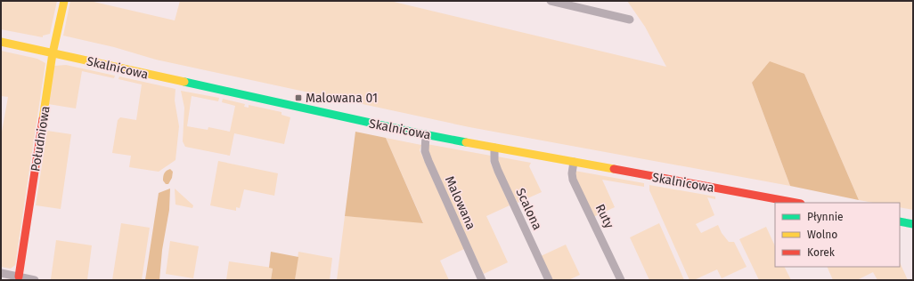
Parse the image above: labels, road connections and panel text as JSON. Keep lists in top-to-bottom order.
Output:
{
  "streets": {
    "street": [
      "Skalnicowa",
      "Południowa",
      "Malowana",
      "Scalona",
      "Ruty"
    ]
  },
  "crossings": [
    ["Skalnicowa", "Południowa"],
    ["Skalnicowa", "Malowana"],
    ["Skalnicowa", "Scalona"],
    ["Skalnicowa", "Ruty"]
  ],
  "places": {
    "transit": ["Malowana 01"]
  },
  "legend": ["Płynnie", "Wolno", "Korek"]
}
